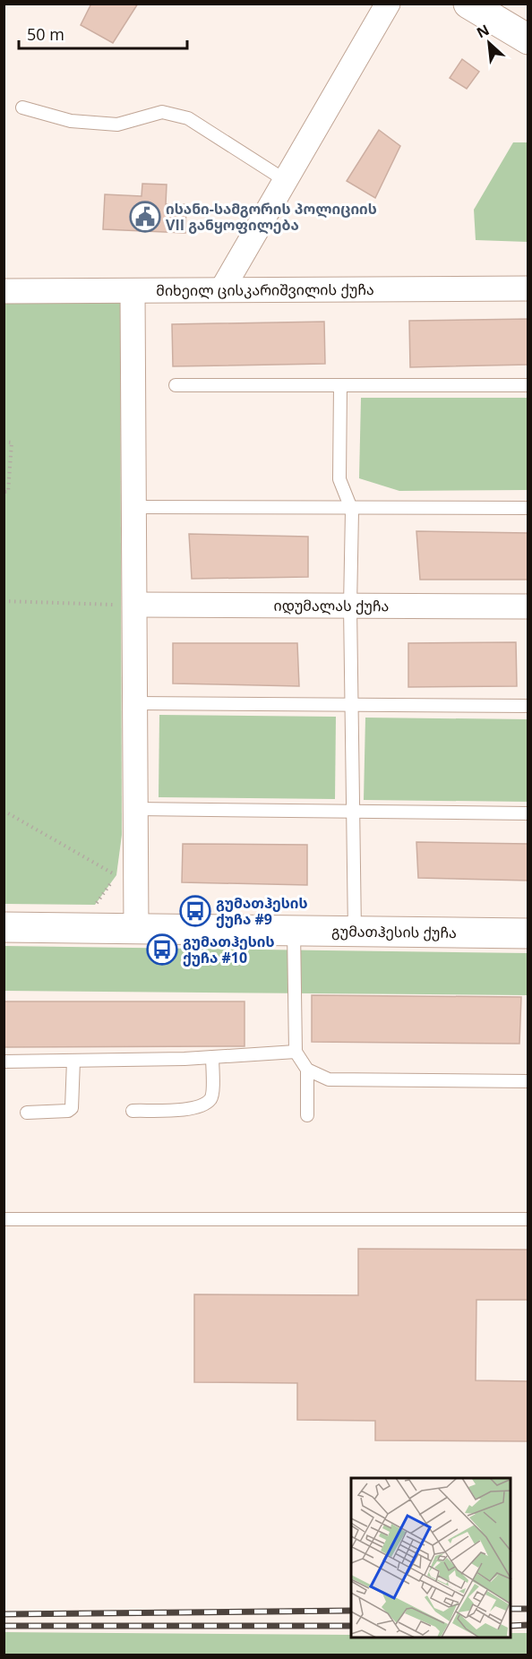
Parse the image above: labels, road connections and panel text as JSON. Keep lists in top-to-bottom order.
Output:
{
  "streets": {
    "street": ["მიხეილ ცისკარიშვილის ქუჩა", "იდუმალას ქუჩა", "გუმათჰესის ქუჩა"]
  },
  "places": {
    "public building": ["ისანი-სამგორის პოლიციის VII განყოფილება"],
    "bus stop": ["გუმათჰესის ქუჩა #9", "გუმათჰესის ქუჩა #10"]
  },
  "scale_bar": "50 m",
  "north": "top left"
}
